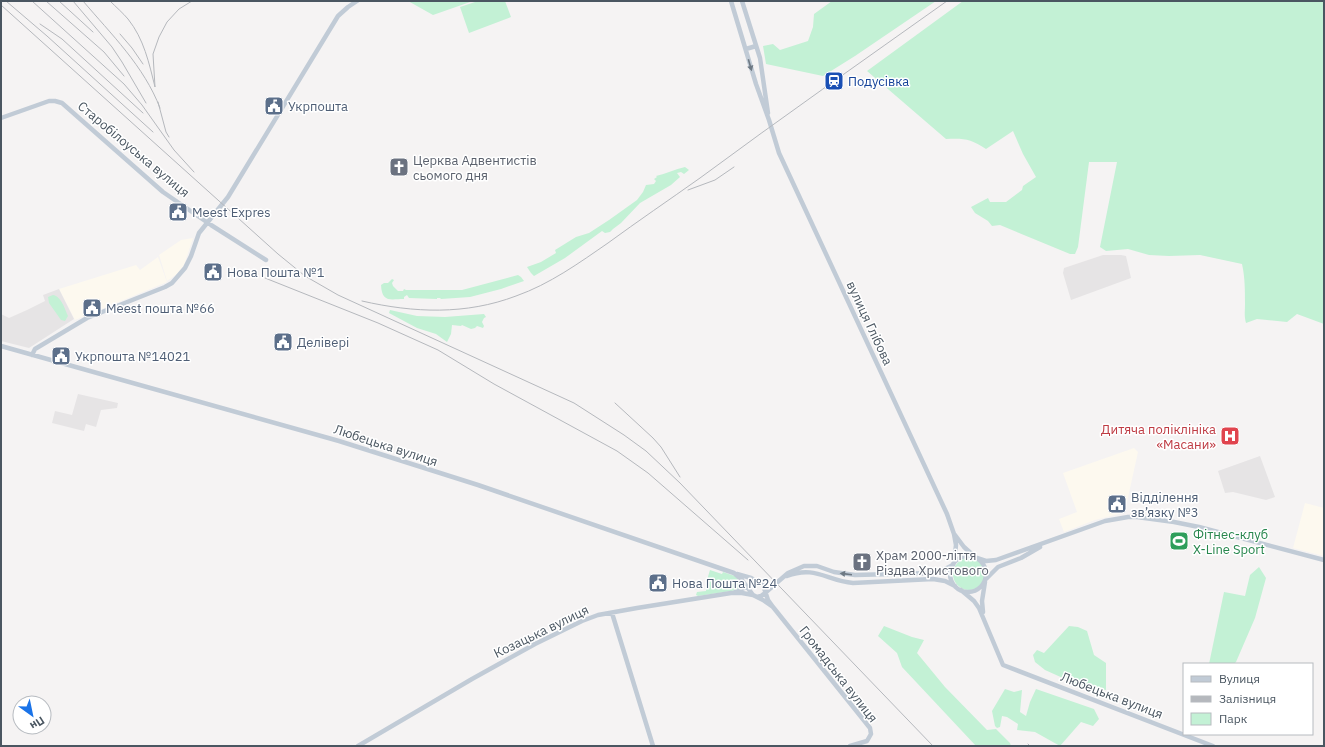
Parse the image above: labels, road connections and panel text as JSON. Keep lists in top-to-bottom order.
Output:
{
  "streets": {
    "main road": [
      "Старобілоуська вулиця",
      "вулиця Глібова",
      "Любецька вулиця",
      "Козацька вулиця",
      "Громадська вулиця"
    ]
  },
  "crossings": [
    ["Любецька вулиця", "Козацька вулиця"]
  ],
  "places": {
    "station": ["Подусівка"],
    "public building": [
      "Укрпошта",
      "Meest Expres",
      "Нова Пошта №1",
      "Meest пошта №66",
      "Делівері",
      "Укрпошта №14021",
      "Відділення зв’язку №3",
      "Нова Пошта №24"
    ],
    "church": ["Церква Адвентистів сьомого дня", "Храм 2000-ліття Різдва Христового"],
    "hospital": ["Дитяча поліклініка «Масани»"],
    "sports": ["Фітнес-клуб X-Line Sport"]
  },
  "legend": ["Вулиця", "Залізниця", "Парк"],
  "north": "bottom right"
}
